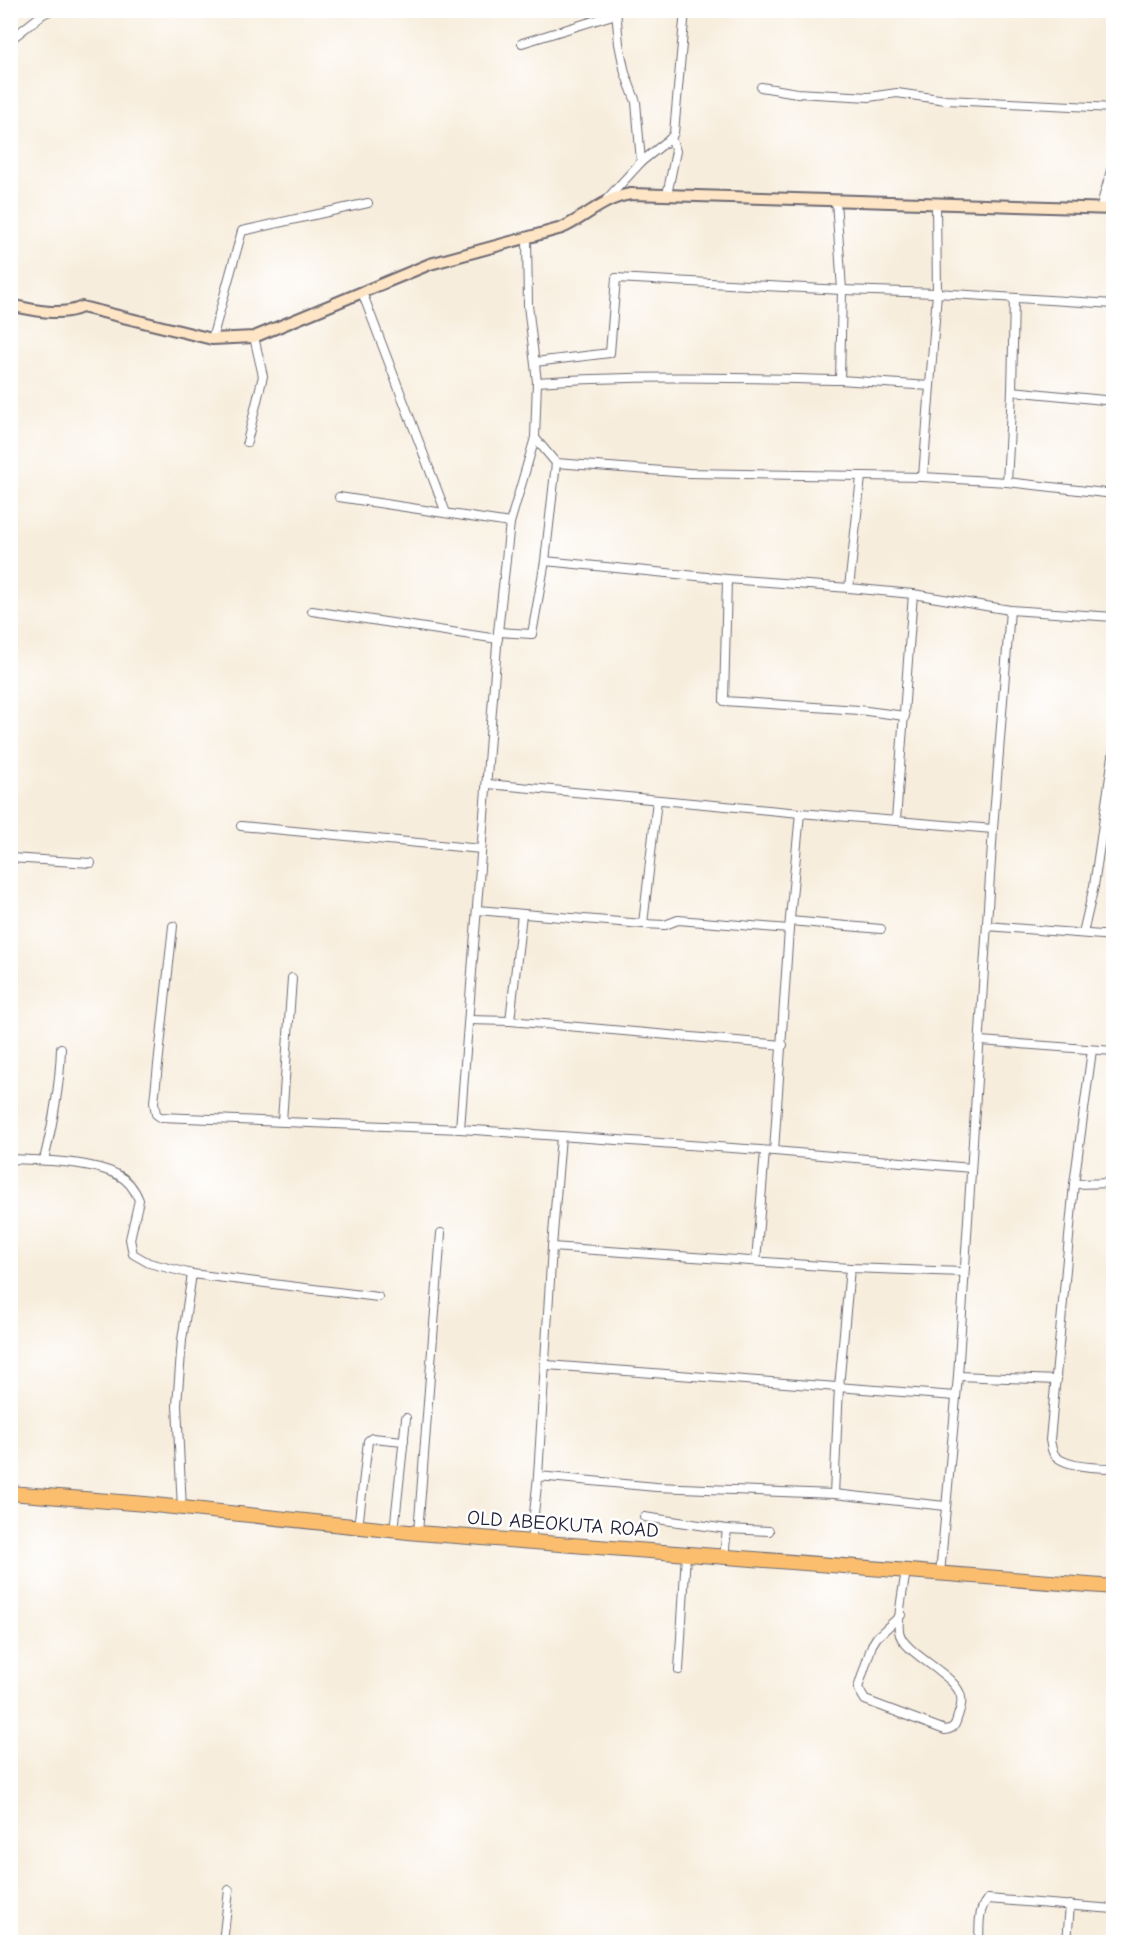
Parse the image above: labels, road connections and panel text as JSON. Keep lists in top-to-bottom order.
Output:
{
  "streets": {
    "highway": ["OLD ABEOKUTA ROAD"]
  }
}
